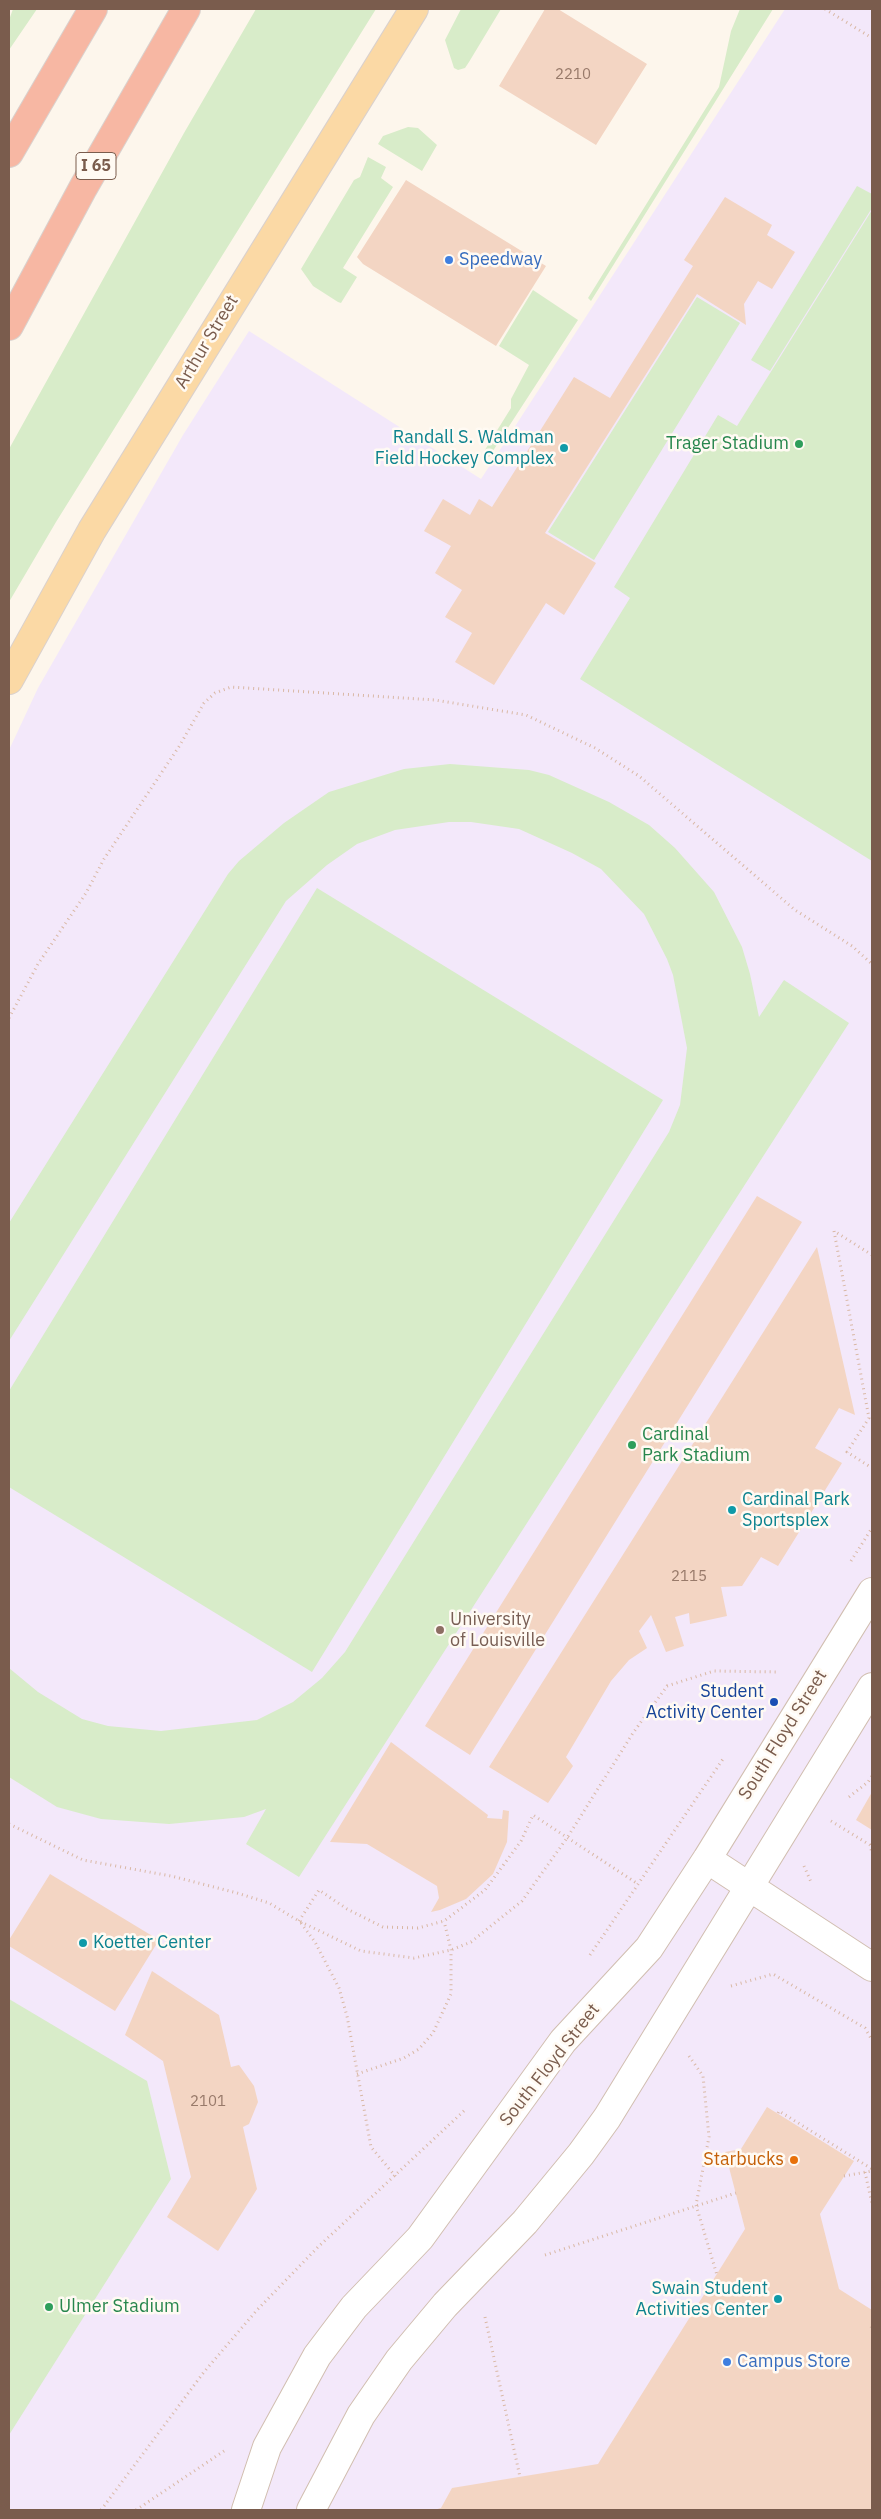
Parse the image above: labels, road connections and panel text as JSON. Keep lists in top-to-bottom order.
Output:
{
  "streets": {
    "highway": ["I 65"],
    "main road": ["Arthur Street"],
    "street": ["South Floyd Street"]
  },
  "places": [
    "Speedway",
    "Trager Stadium",
    "Randall S. Waldman Field Hockey Complex",
    "Cardinal Park Stadium",
    "Cardinal Park Sportsplex",
    "University of Louisville",
    "Student Activity Center",
    "Koetter Center",
    "Starbucks",
    "Swain Student Activities Center",
    "Ulmer Stadium",
    "Campus Store"
  ],
  "house_numbers": ["2210", "2115", "2101"]
}
